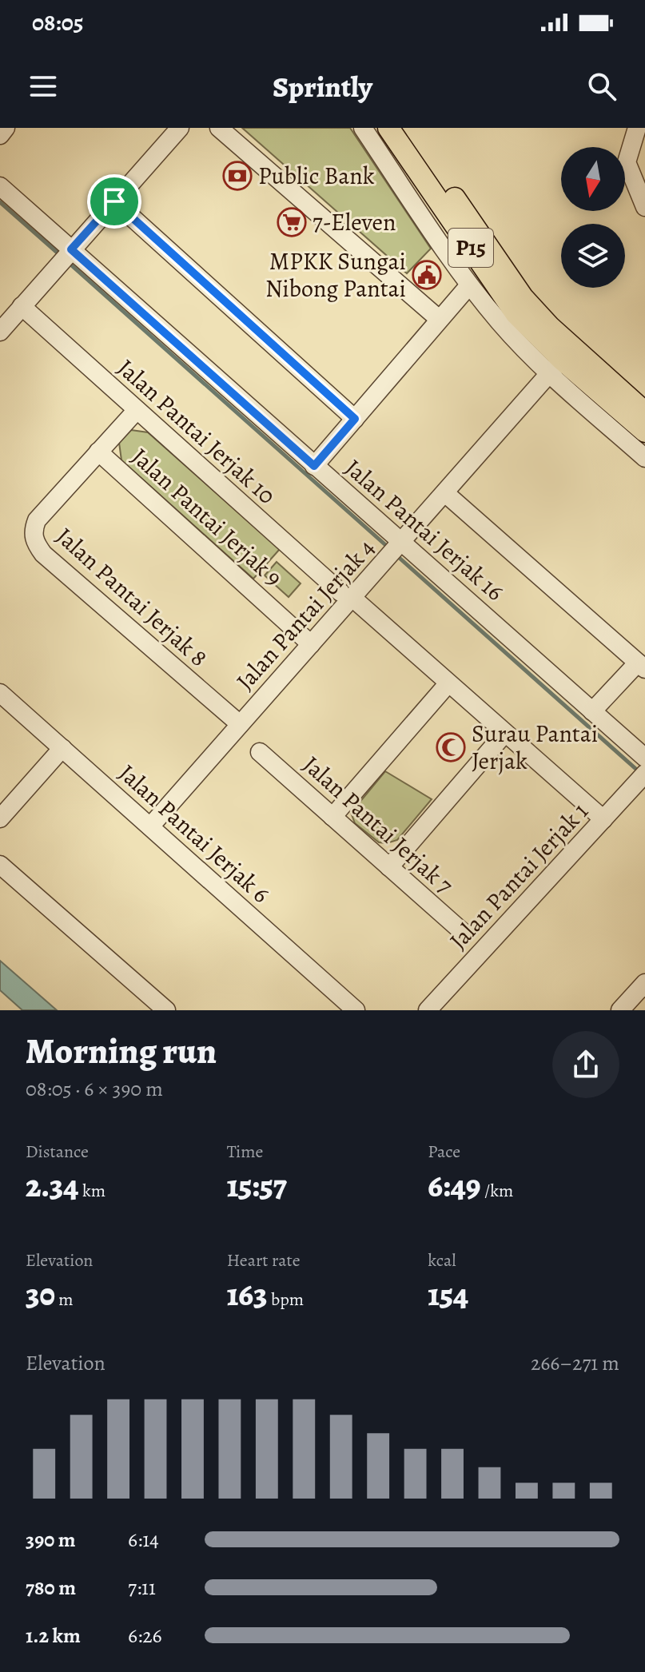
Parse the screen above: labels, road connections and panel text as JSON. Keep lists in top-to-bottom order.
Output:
{
  "streets": {
    "main road": ["P15"],
    "street": [
      "Jalan Pantai Jerjak 10",
      "Jalan Pantai Jerjak 9",
      "Jalan Pantai Jerjak 16",
      "Jalan Pantai Jerjak 8",
      "Jalan Pantai Jerjak 4",
      "Jalan Pantai Jerjak 7",
      "Jalan Pantai Jerjak 6",
      "Jalan Pantai Jerjak 1"
    ]
  },
  "crossings": [
    ["P15", "Jalan Pantai Jerjak 4"],
    ["Jalan Pantai Jerjak 10", "Jalan Pantai Jerjak 8"],
    ["Jalan Pantai Jerjak 10", "Jalan Pantai Jerjak 4"],
    ["Jalan Pantai Jerjak 10", "Jalan Pantai Jerjak 1"],
    ["Jalan Pantai Jerjak 9", "Jalan Pantai Jerjak 8"],
    ["Jalan Pantai Jerjak 9", "Jalan Pantai Jerjak 4"],
    ["Jalan Pantai Jerjak 16", "Jalan Pantai Jerjak 4"],
    ["Jalan Pantai Jerjak 8", "Jalan Pantai Jerjak 4"],
    ["Jalan Pantai Jerjak 4", "Jalan Pantai Jerjak 6"]
  ],
  "places": {
    "bank": ["Public Bank"],
    "supermarket": ["7-Eleven"],
    "public building": ["MPKK Sungai Nibong Pantai"],
    "mosque": ["Surau Pantai Jerjak"]
  },
  "north": "bottom",
  "page": {
    "status": "08:05",
    "header": "Sprintly",
    "heading": ["Morning run", "08:05 · 6 × 390 m"],
    "stats": [
      ["Distance", "2.34 km"],
      ["Time", "15:57"],
      ["Pace", "6:49 /km"],
      ["Elevation", "30 m"],
      ["Heart rate", "163 bpm"],
      ["kcal", "154"]
    ],
    "chart": ["Elevation", "266–271 m"],
    "list": [
      {
        "name": "390 m",
        "note": "6:14"
      },
      {
        "name": "780 m",
        "note": "7:11"
      },
      {
        "name": "1.2 km",
        "note": "6:26"
      }
    ]
  }
}
